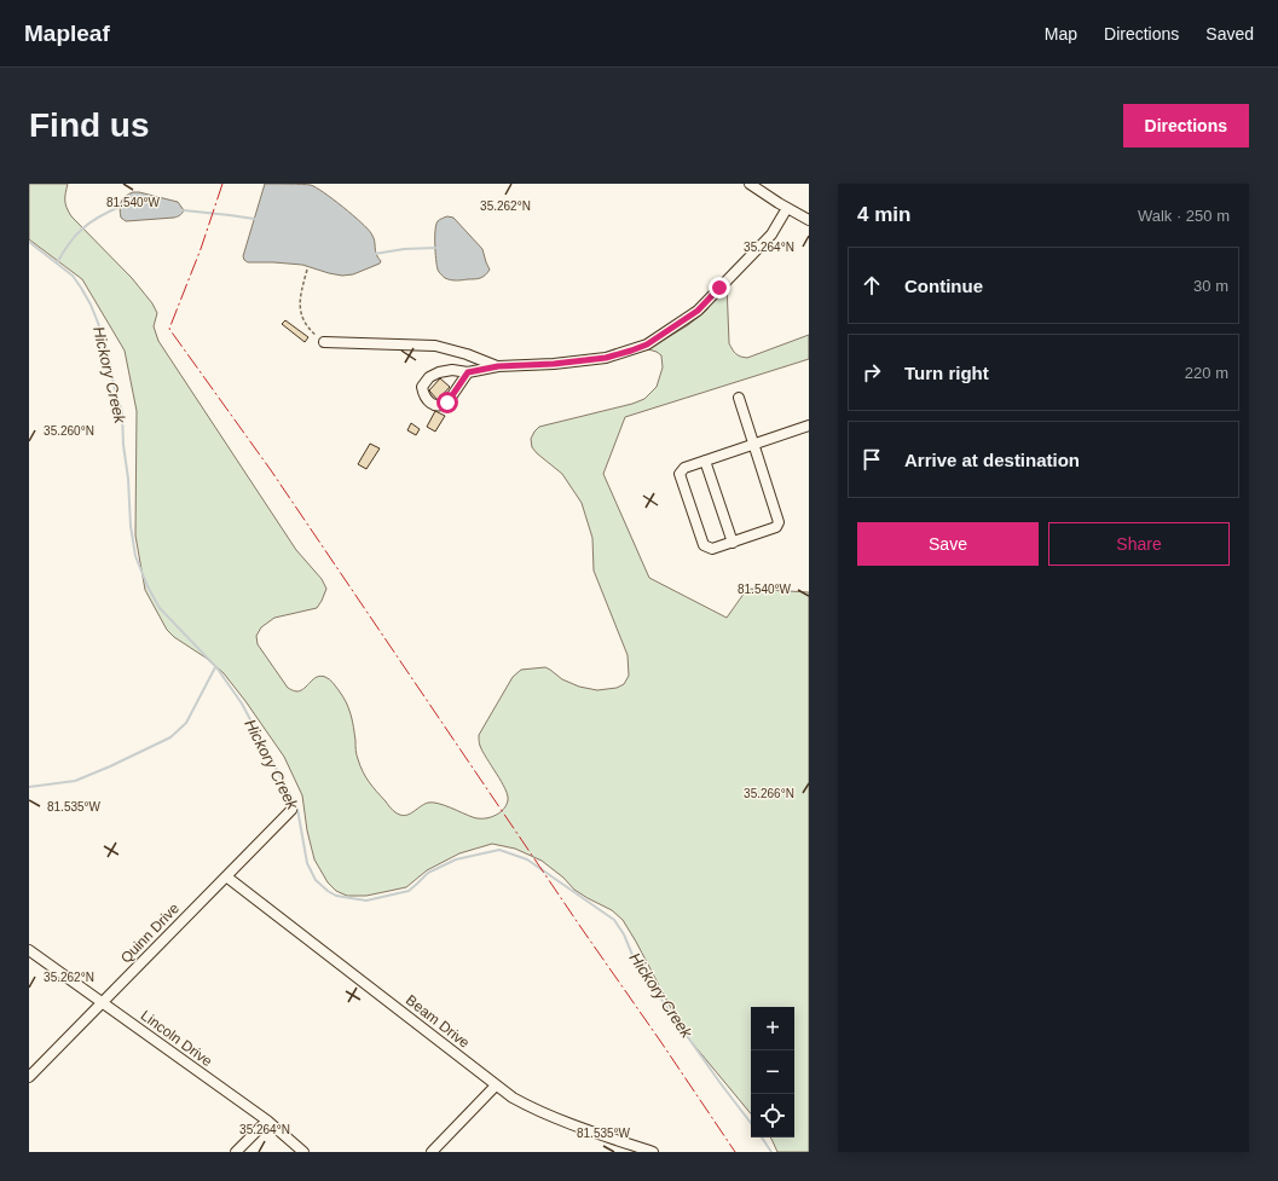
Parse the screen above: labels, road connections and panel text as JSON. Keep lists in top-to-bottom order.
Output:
{
  "streets": {
    "street": ["Quinn Drive", "Beam Drive", "Lincoln Drive"]
  },
  "crossings": [
    ["Quinn Drive", "Beam Drive"],
    ["Quinn Drive", "Lincoln Drive"]
  ],
  "water": ["Hickory Creek"],
  "page": {
    "header": "Mapleaf",
    "nav": ["Map", "Directions", "Saved"],
    "buttons": [
      "Directions",
      ["Save", "Share"]
    ],
    "title": "Find us",
    "heading": ["4 min", "Walk · 250 m"],
    "list": [
      ["Continue", "30 m"],
      ["Turn right", "220 m"],
      "Arrive at destination"
    ],
    "map_buttons": ["+", "−"]
  },
  "coordinates": [
    "81.540°W",
    "35.262°N",
    "35.264°N",
    "35.260°N",
    "35.266°N",
    "81.535°W"
  ]
}
